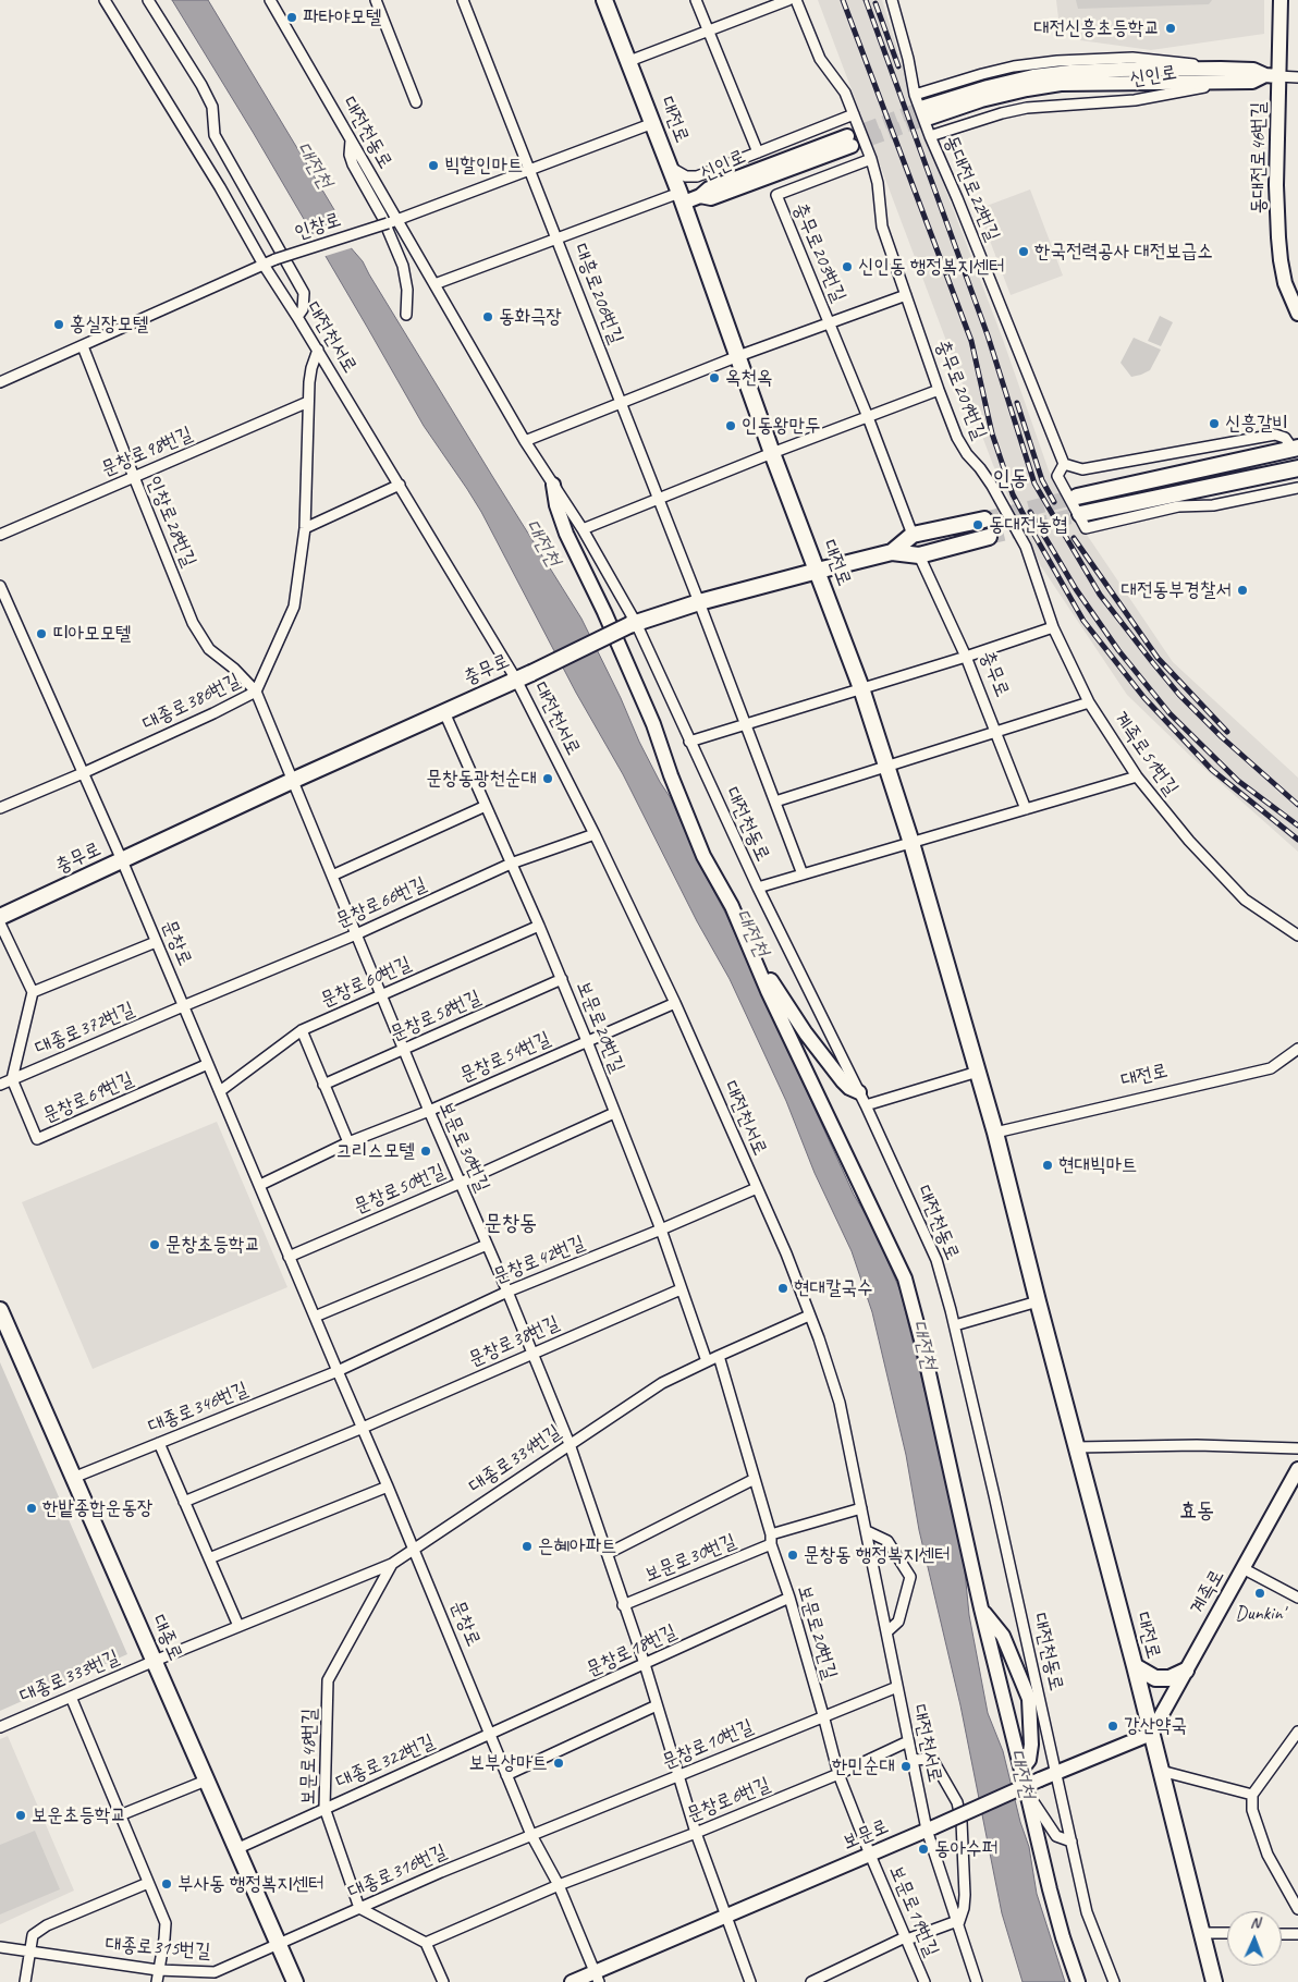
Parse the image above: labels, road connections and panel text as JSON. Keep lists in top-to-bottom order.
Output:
{
  "streets": {
    "main road": [
      "신인로",
      "대전로",
      "동대전로46번길",
      "충무로",
      "계족로",
      "대종로",
      "보문로"
    ],
    "street": [
      "대전천동로",
      "동대전로22번길",
      "인창로",
      "충무로203번길",
      "대흥로206번길",
      "대전천서로",
      "충무로209번길",
      "문창로98번길",
      "인창로28번길",
      "대종로386번길",
      "계족로51번길",
      "문창로66번길",
      "문창로",
      "문창로60번길",
      "문창로58번길",
      "보문로20번길",
      "대종로372번길",
      "문창로54번길",
      "문창로69번길",
      "보문로30번길",
      "문창로50번길",
      "문창로42번길",
      "문창로38번길",
      "대종로346번길",
      "대종로334번길",
      "문창로18번길",
      "대종로333번길",
      "문창로10번길",
      "보문로48번길",
      "대종로322번길",
      "문창로6번길",
      "대종로316번길",
      "보문로19번길",
      "대종로315번길"
    ]
  },
  "crossings": [
    ["신인로", "대전로"],
    ["신인로", "동대전로46번길"],
    ["신인로", "동대전로22번길"],
    ["대전로", "인창로"],
    ["대전로", "충무로"],
    ["대전로", "계족로"],
    ["대전로", "보문로"],
    ["대전천동로", "인창로"],
    ["대전천동로", "충무로"],
    ["대전천동로", "보문로"],
    ["인창로", "대흥로206번길"],
    ["인창로", "대전천서로"],
    ["인창로", "인창로28번길"],
    ["충무로203번길", "충무로209번길"],
    ["충무로203번길", "충무로"],
    ["대흥로206번길", "충무로"],
    ["대전천서로", "충무로"],
    ["대전천서로", "대종로386번길"],
    ["대전천서로", "문창로66번길"],
    ["대전천서로", "문창로54번길"],
    ["대전천서로", "문창로42번길"],
    ["대전천서로", "대종로334번길"],
    ["대전천서로", "문창로10번길"],
    ["대전천서로", "문창로6번길"],
    ["대전천서로", "보문로"],
    ["충무로209번길", "계족로51번길"],
    ["문창로98번길", "인창로28번길"],
    ["문창로98번길", "대종로386번길"],
    ["인창로28번길", "대종로386번길"],
    ["충무로", "문창로"],
    ["충무로", "보문로20번길"],
    ["충무로", "보문로30번길"],
    ["대종로386번길", "문창로"],
    ["문창로66번길", "문창로"],
    ["문창로66번길", "보문로20번길"],
    ["문창로66번길", "대종로372번길"],
    ["문창로66번길", "보문로30번길"],
    ["문창로", "문창로60번길"],
    ["문창로", "대종로372번길"],
    ["문창로", "문창로54번길"],
    ["문창로", "문창로69번길"],
    ["문창로", "문창로50번길"],
    ["문창로", "문창로42번길"],
    ["문창로", "문창로38번길"],
    ["문창로", "대종로346번길"],
    ["문창로", "대종로334번길"],
    ["문창로", "문창로18번길"],
    ["문창로", "문창로10번길"],
    ["문창로", "대종로322번길"],
    ["문창로", "문창로6번길"],
    ["문창로", "보문로"],
    ["문창로", "대종로316번길"],
    ["문창로60번길", "보문로20번길"],
    ["문창로60번길", "보문로30번길"],
    ["문창로58번길", "보문로20번길"],
    ["문창로58번길", "보문로30번길"],
    ["보문로20번길", "문창로54번길"],
    ["보문로20번길", "보문로30번길"],
    ["보문로20번길", "문창로50번길"],
    ["보문로20번길", "문창로42번길"],
    ["보문로20번길", "문창로38번길"],
    ["보문로20번길", "대종로334번길"],
    ["보문로20번길", "문창로18번길"],
    ["보문로20번길", "문창로10번길"],
    ["보문로20번길", "문창로6번길"],
    ["보문로20번길", "보문로"],
    ["보문로20번길", "보문로19번길"],
    ["대종로372번길", "문창로69번길"],
    ["문창로54번길", "보문로30번길"],
    ["보문로30번길", "문창로50번길"],
    ["보문로30번길", "문창로42번길"],
    ["보문로30번길", "문창로38번길"],
    ["보문로30번길", "대종로334번길"],
    ["보문로30번길", "문창로18번길"],
    ["보문로30번길", "문창로10번길"],
    ["보문로30번길", "문창로6번길"],
    ["보문로30번길", "보문로"],
    ["문창로42번길", "대종로346번길"],
    ["대종로346번길", "대종로"],
    ["대종로334번길", "대종로"],
    ["대종로334번길", "대종로333번길"],
    ["대종로334번길", "보문로48번길"],
    ["계족로", "보문로"],
    ["대종로", "대종로333번길"],
    ["대종로", "대종로322번길"],
    ["대종로", "대종로316번길"],
    ["대종로", "대종로315번길"],
    ["문창로18번길", "대종로322번길"],
    ["문창로10번길", "대종로316번길"],
    ["보문로48번길", "대종로322번길"],
    ["보문로48번길", "대종로316번길"],
    ["보문로", "보문로19번길"],
    ["대종로316번길", "대종로315번길"]
  ],
  "districts": ["인동", "문창동", "효동"],
  "water": ["대전천"],
  "places": [
    "파타야모텔",
    "대전신흥초등학교",
    "빅할인마트",
    "한국전력공사 대전보급소",
    "신인동 행정복지센터",
    "동화극장",
    "홍실장모텔",
    "옥천옥",
    "신흥갈비",
    "인동왕만두",
    "동대전농협",
    "대전동부경찰서",
    "띠아모모텔",
    "문창동광천순대",
    "그리스모텔",
    "현대빅마트",
    "문창초등학교",
    "현대칼국수",
    "한밭종합운동장",
    "은혜아파트",
    "문창동 행정복지센터",
    "Dunkin'",
    "강산약국",
    "보부상마트",
    "한민순대",
    "보운초등학교",
    "동아수퍼",
    "부사동 행정복지센터"
  ],
  "north": "top"
}
